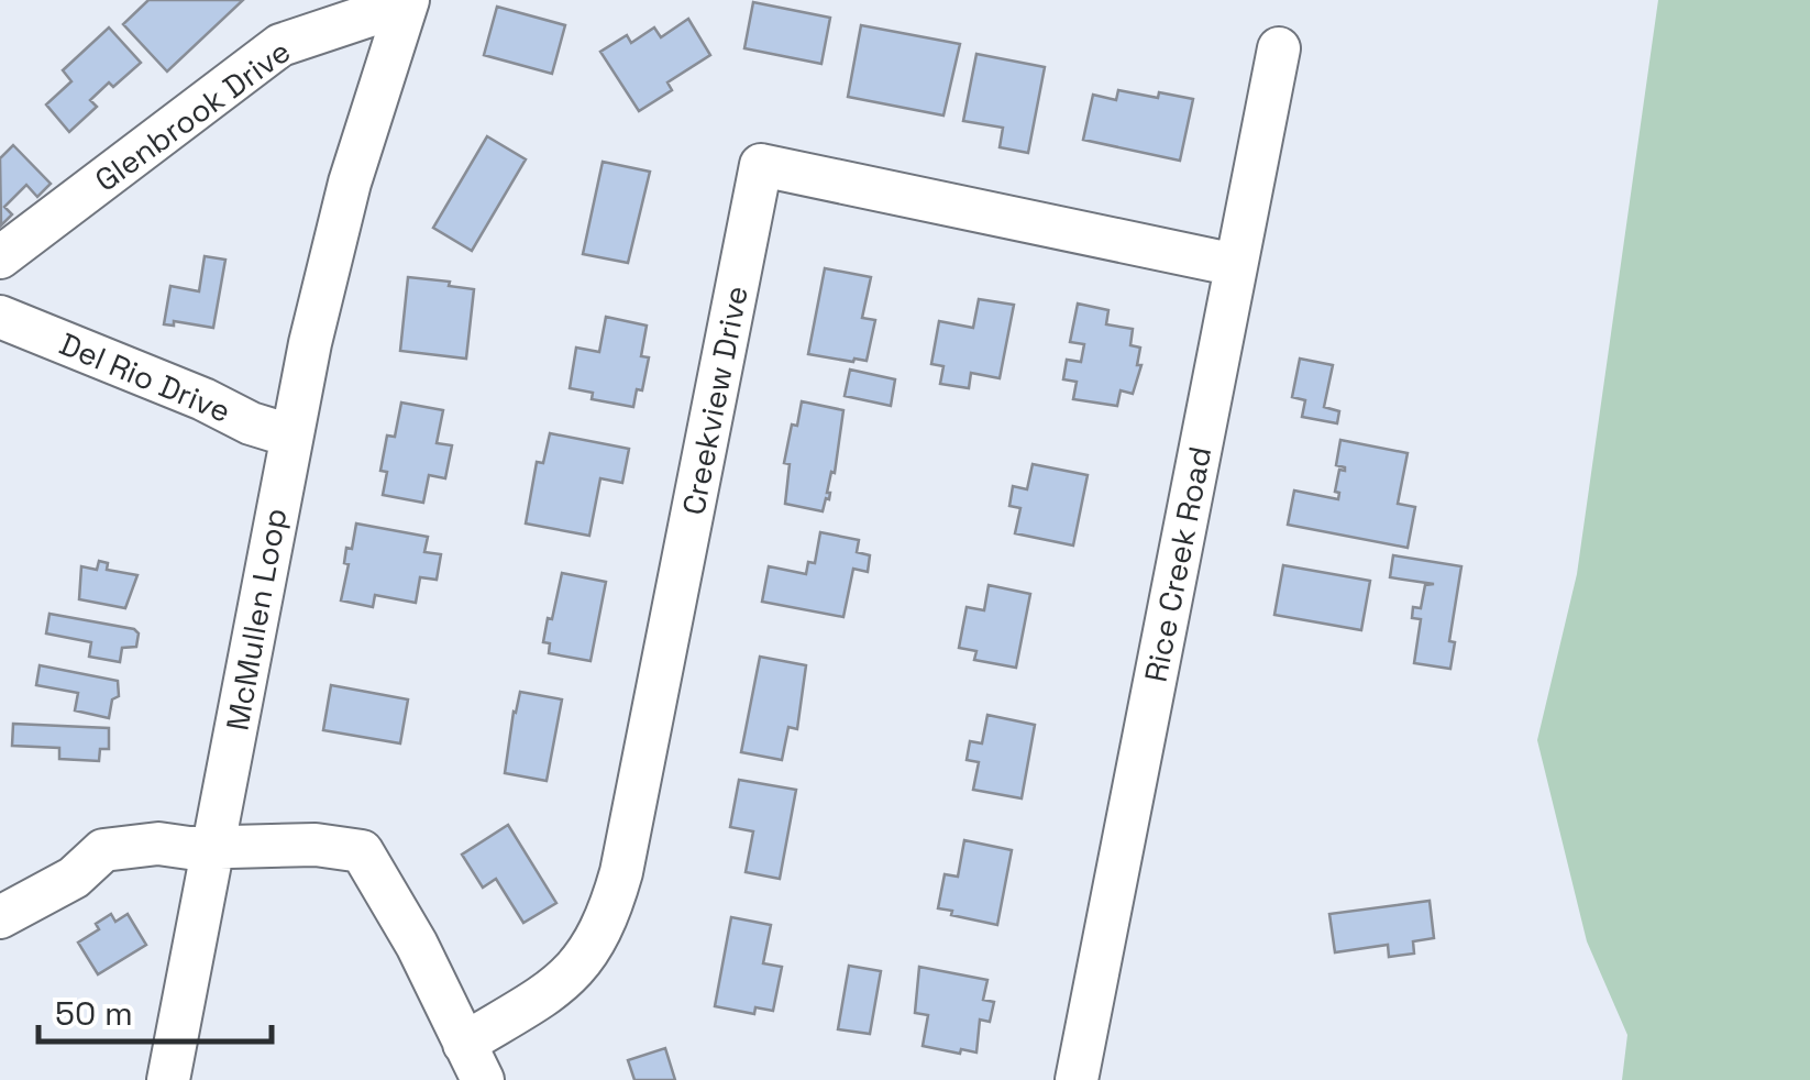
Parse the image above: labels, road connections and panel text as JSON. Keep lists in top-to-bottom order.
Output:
{
  "streets": {
    "street": [
      "Glenbrook Drive",
      "Del Rio Drive",
      "Creekview Drive",
      "Rice Creek Road",
      "McMullen Loop"
    ]
  },
  "crossings": [
    ["Glenbrook Drive", "McMullen Loop"],
    ["Del Rio Drive", "McMullen Loop"],
    ["Creekview Drive", "Rice Creek Road"]
  ],
  "scale_bar": "50 m"
}
